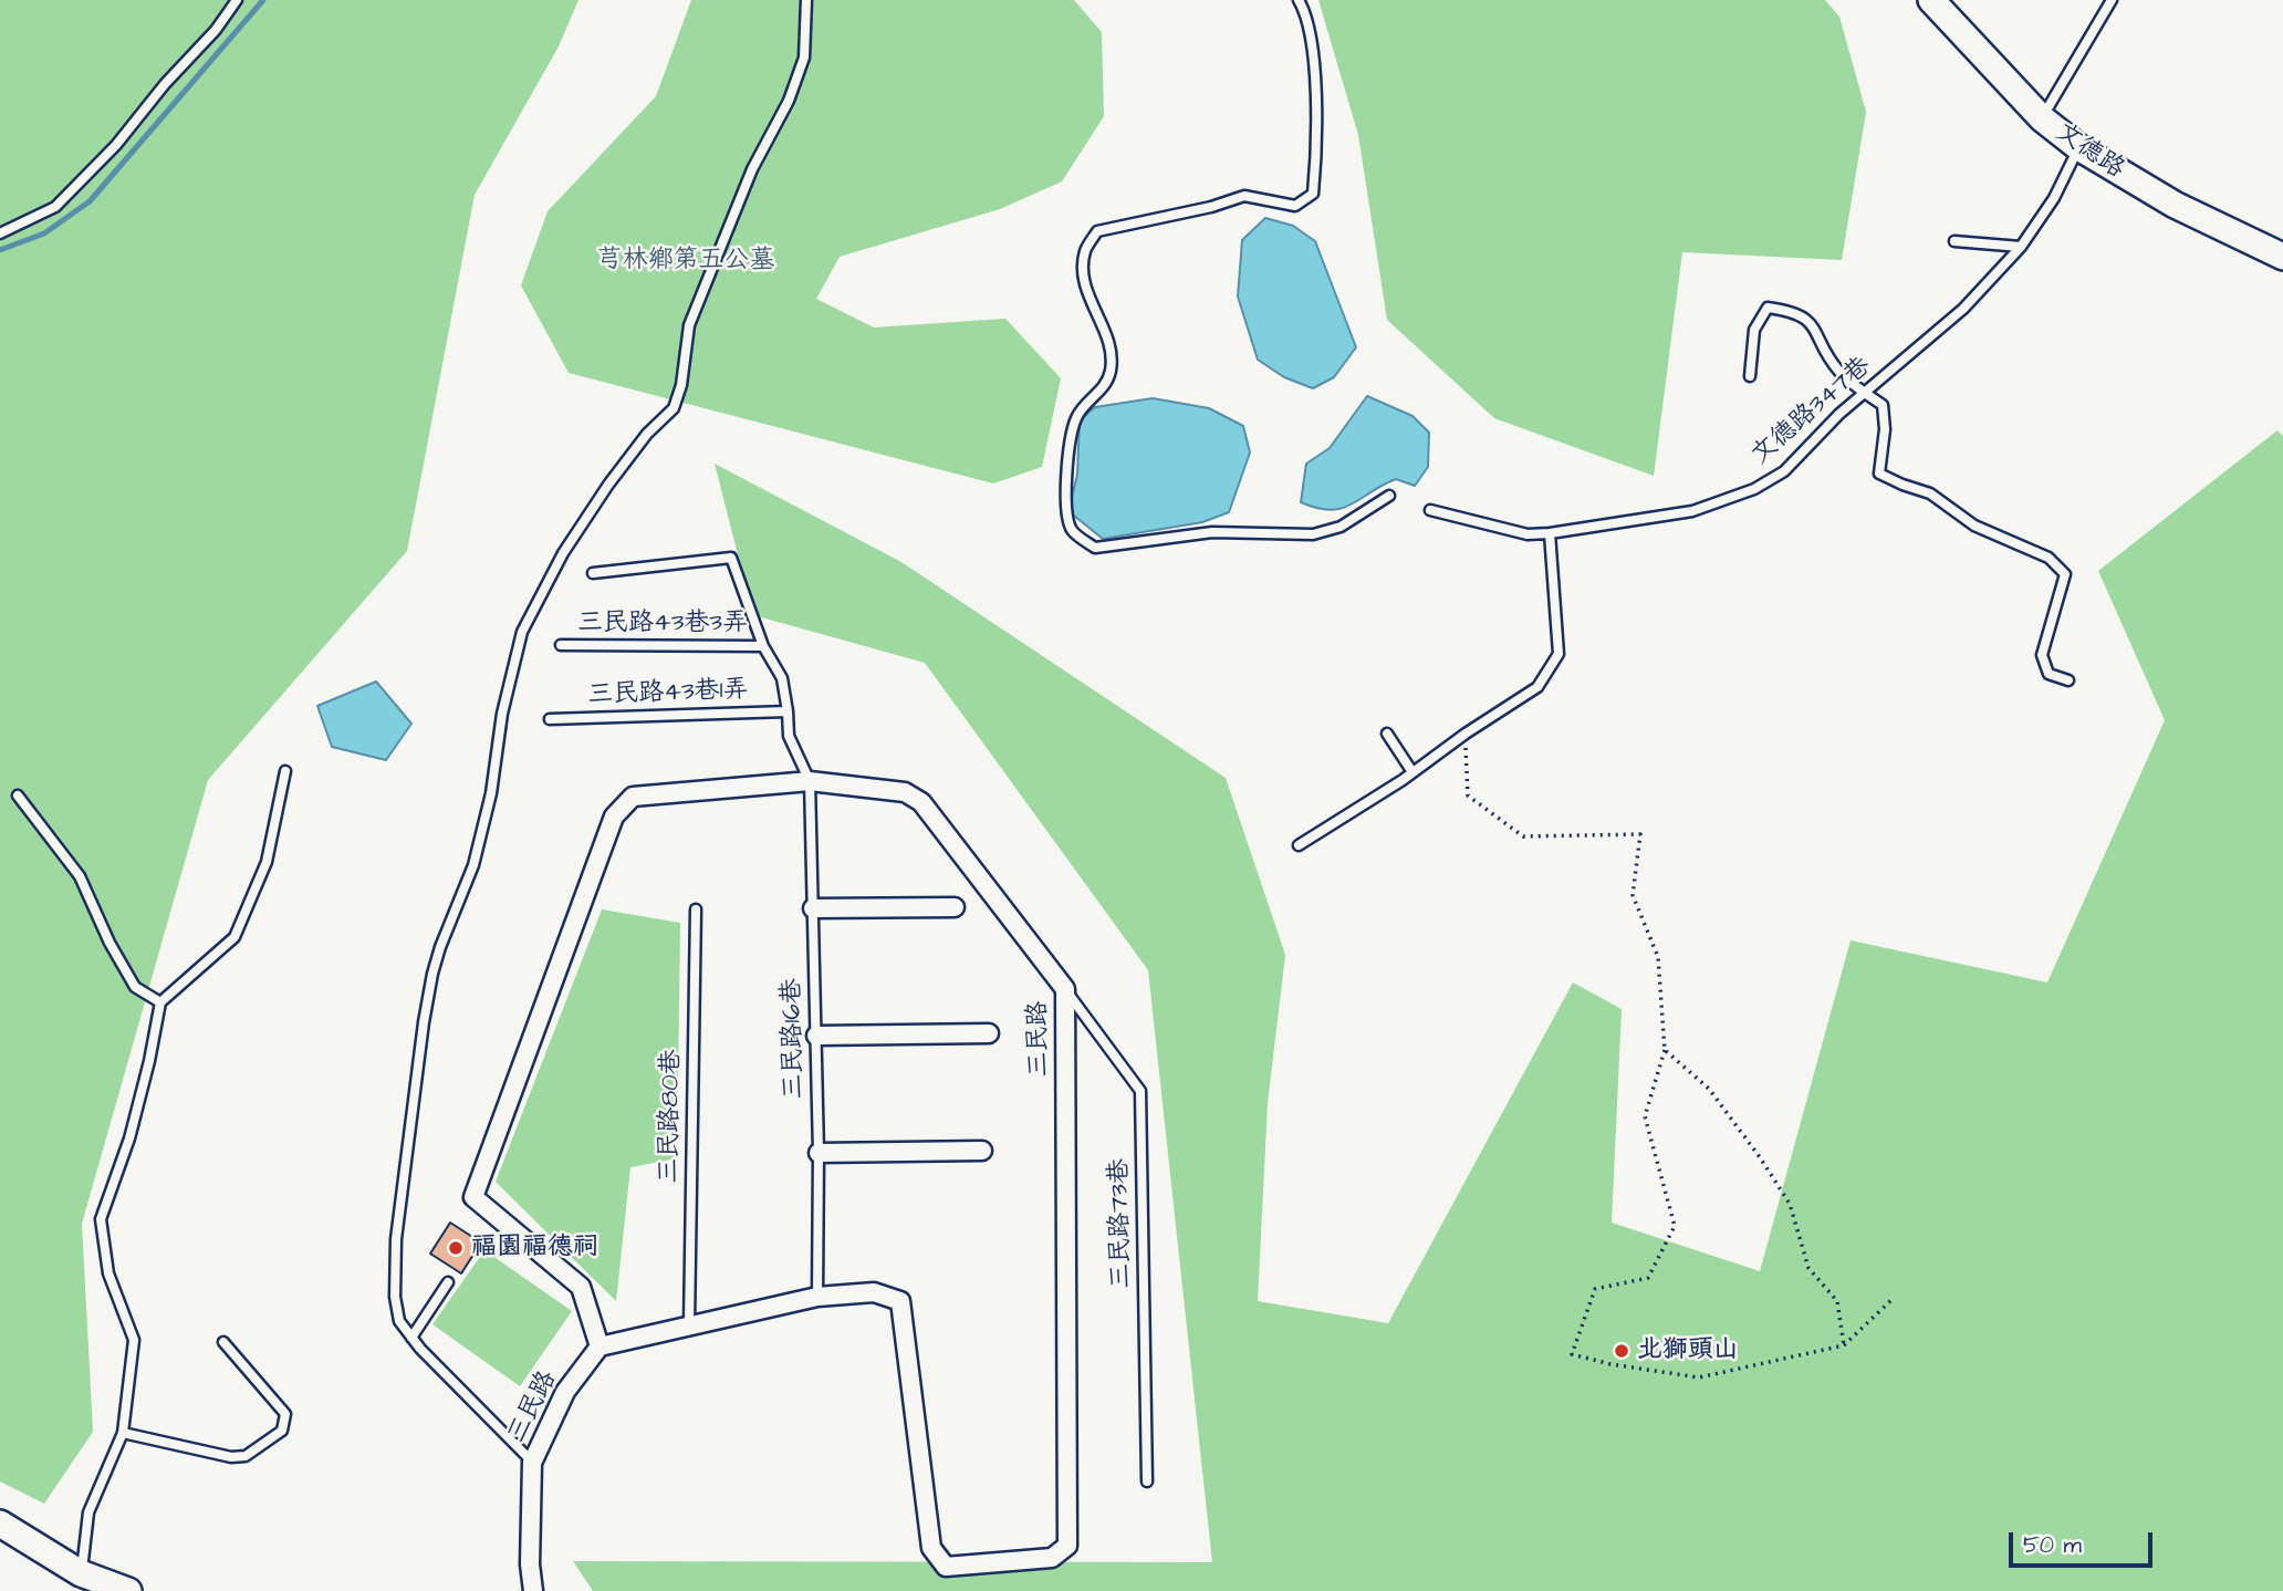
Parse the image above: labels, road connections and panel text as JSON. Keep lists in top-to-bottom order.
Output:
{
  "streets": {
    "main road": ["文德路"],
    "street": ["三民路"],
    "lane": [
      "文德路347巷",
      "三民路43巷3弄",
      "三民路43巷1弄",
      "三民路16巷",
      "三民路80巷",
      "三民路73巷"
    ]
  },
  "crossings": [
    ["文德路", "文德路347巷"],
    ["三民路16巷", "三民路"],
    ["三民路", "三民路80巷"],
    ["三民路", "三民路73巷"]
  ],
  "parks": ["芎林鄉第五公墓"],
  "places": ["福園福德祠", "北獅頭山"],
  "scale_bar": "50 m"
}
